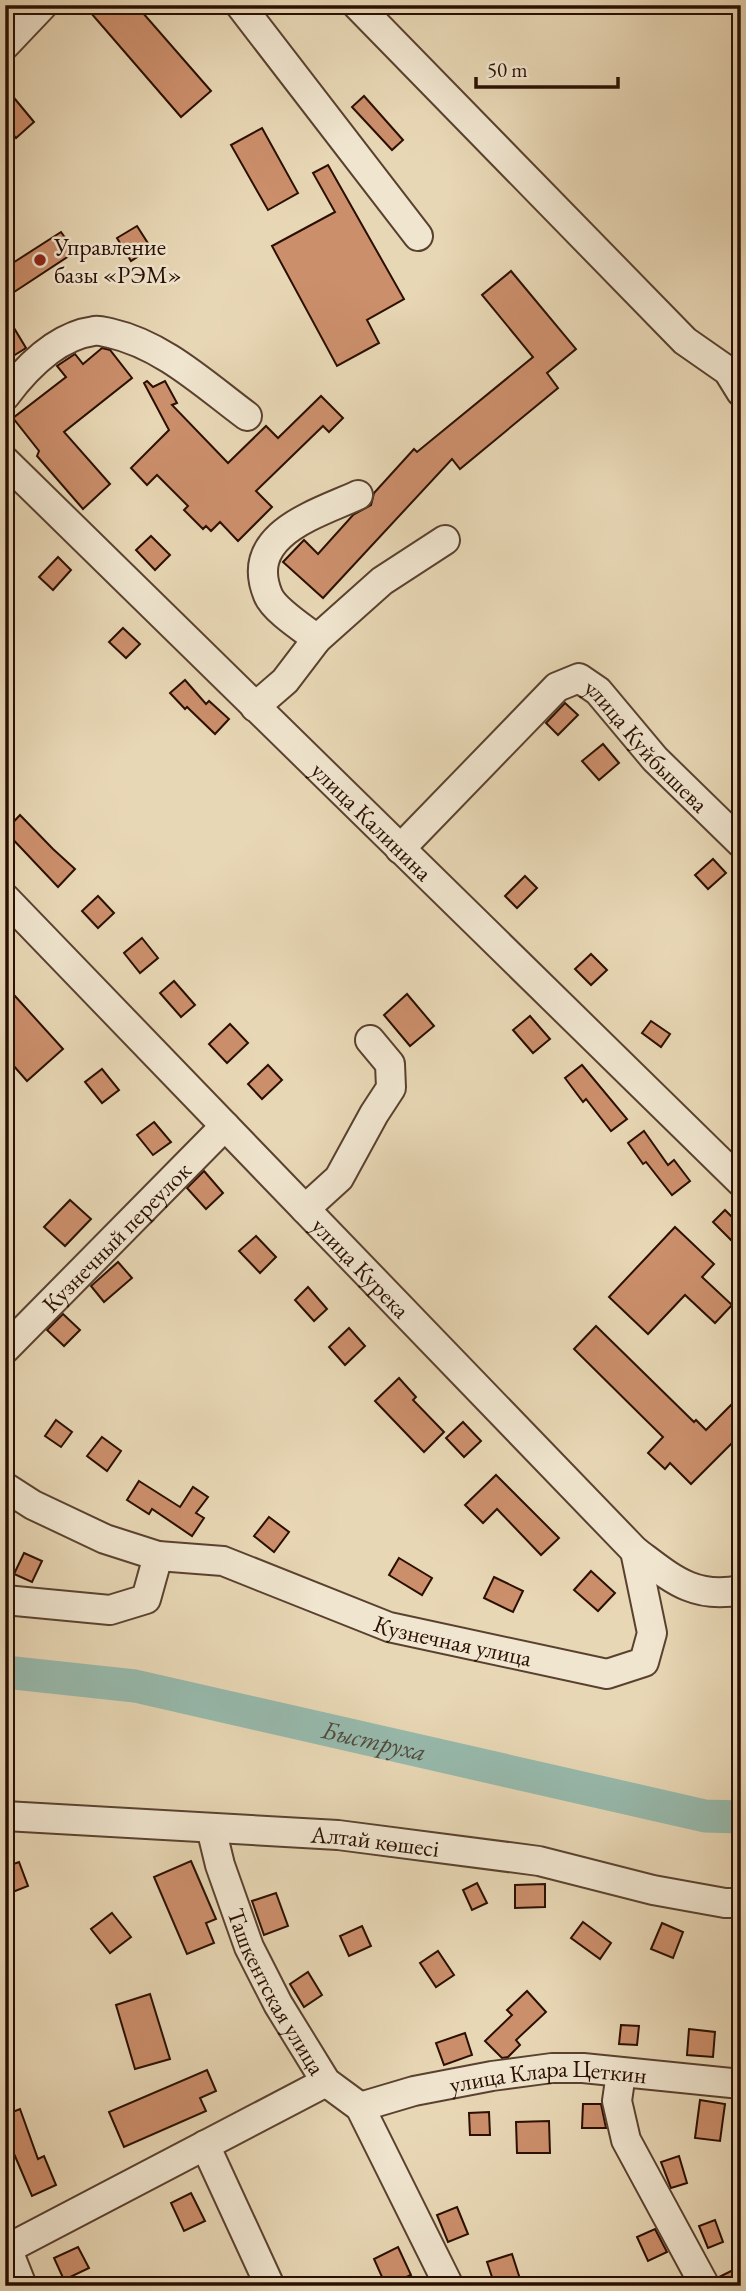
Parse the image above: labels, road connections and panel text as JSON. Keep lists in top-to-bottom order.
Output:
{
  "streets": {
    "street": [
      "улица Куйбышева",
      "улица Калинина",
      "Кузнечный переулок",
      "улица Курека",
      "Кузнечная улица",
      "Алтай көшесі",
      "Ташкентская улица",
      "улица Клара Цеткин"
    ]
  },
  "crossings": [
    ["улица Куйбышева", "улица Калинина"],
    ["Кузнечный переулок", "улица Курека"],
    ["улица Курека", "Кузнечная улица"],
    ["Алтай көшесі", "Ташкентская улица"],
    ["Ташкентская улица", "улица Клара Цеткин"]
  ],
  "water": ["Быструха"],
  "places": ["Управление базы «РЭМ»"],
  "scale_bar": "50 m"
}
